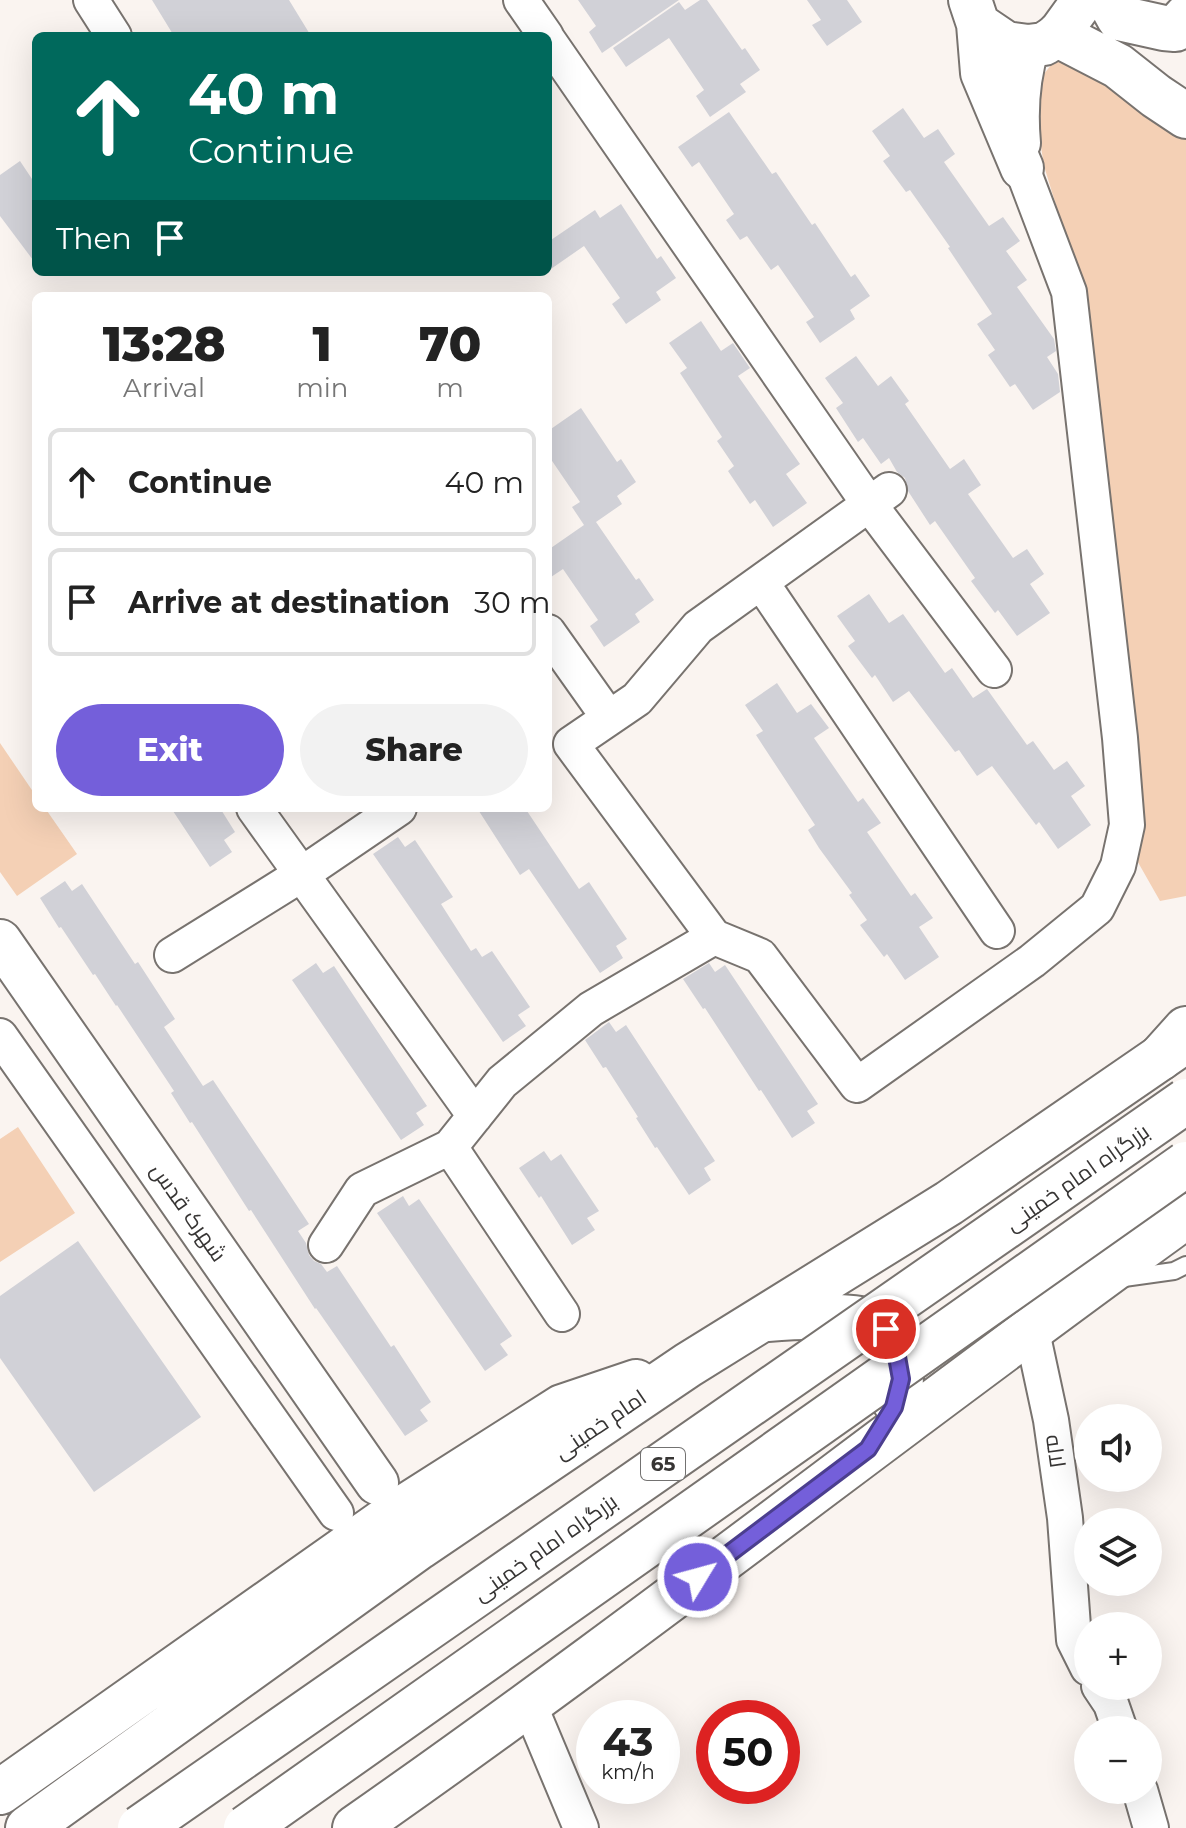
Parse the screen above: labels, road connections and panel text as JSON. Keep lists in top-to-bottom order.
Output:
{
  "streets": {
    "main road": ["بزرگراه امام خمینی", "امام خمینی", "65"],
    "street": ["شهرک قدس", "لاله"]
  },
  "page": {
    "turn": ["40 m", "Continue"],
    "then": "Then",
    "eta": [
      "13:28",
      "Arrival",
      "1",
      "min",
      "70",
      "m"
    ],
    "list": [
      {
        "name": "Continue",
        "value": "40 m"
      },
      {
        "name": "Arrive at destination",
        "value": "30 m"
      }
    ],
    "buttons": ["Exit", "Share"],
    "map_buttons": ["+", "−"],
    "speed": "43 km/h",
    "limit": "50"
  }
}
